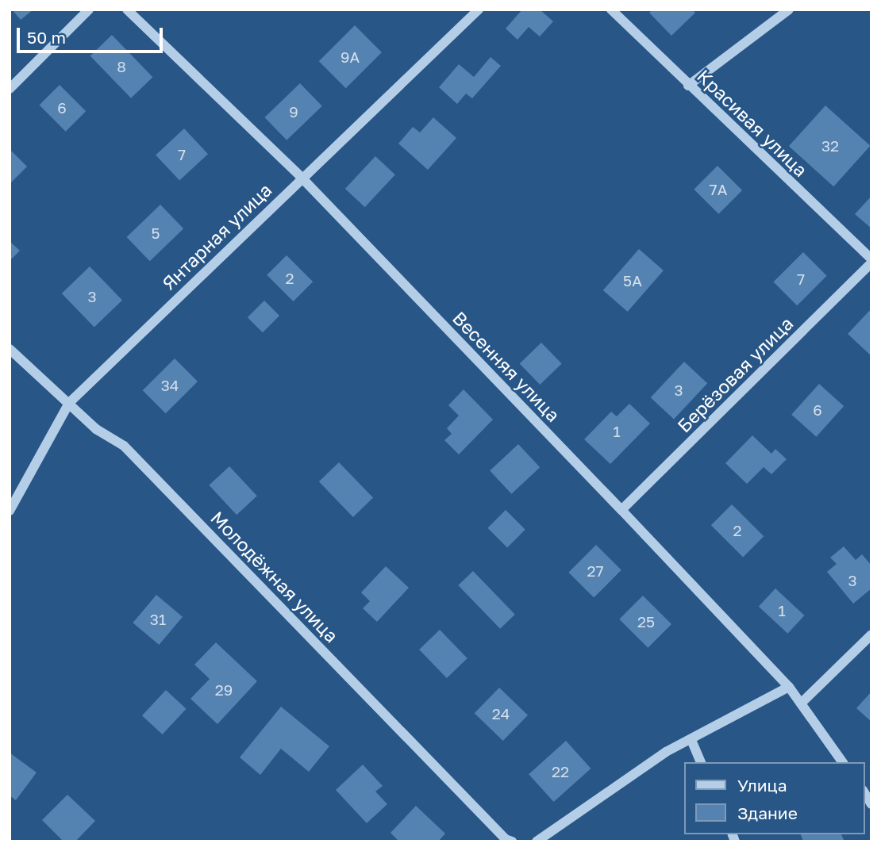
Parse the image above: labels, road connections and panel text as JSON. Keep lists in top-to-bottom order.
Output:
{
  "streets": {
    "street": [
      "Красивая улица",
      "Янтарная улица",
      "Весенняя улица",
      "Берёзовая улица",
      "Молодёжная улица"
    ]
  },
  "crossings": [
    ["Красивая улица", "Берёзовая улица"],
    ["Янтарная улица", "Весенняя улица"],
    ["Янтарная улица", "Молодёжная улица"],
    ["Весенняя улица", "Берёзовая улица"]
  ],
  "house_numbers": [
    "9А",
    "8",
    "6",
    "9",
    "32",
    "7",
    "7А",
    "5",
    "2",
    "7",
    "5А",
    "3",
    "34",
    "3",
    "6",
    "1",
    "2",
    "27",
    "3",
    "1",
    "31",
    "25",
    "29",
    "24",
    "22"
  ],
  "legend": ["Улица", "Здание"],
  "scale_bar": "50 m"
}
